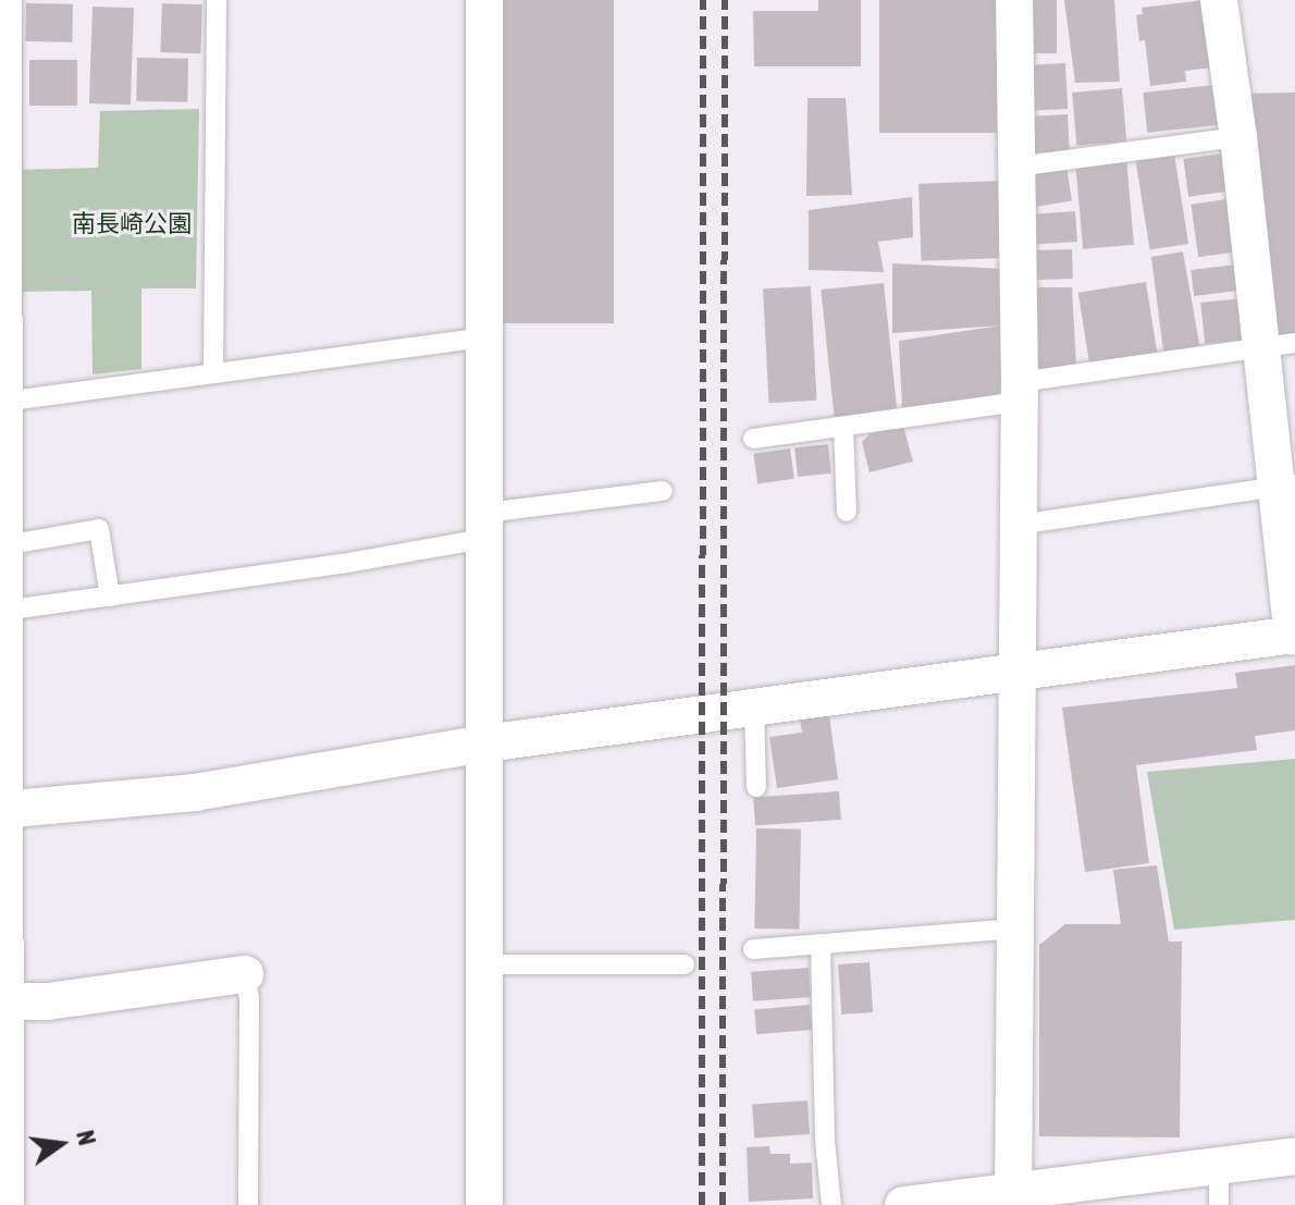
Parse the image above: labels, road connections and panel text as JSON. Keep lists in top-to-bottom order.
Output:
{
  "parks": ["南長崎公園"],
  "north": "right"
}
